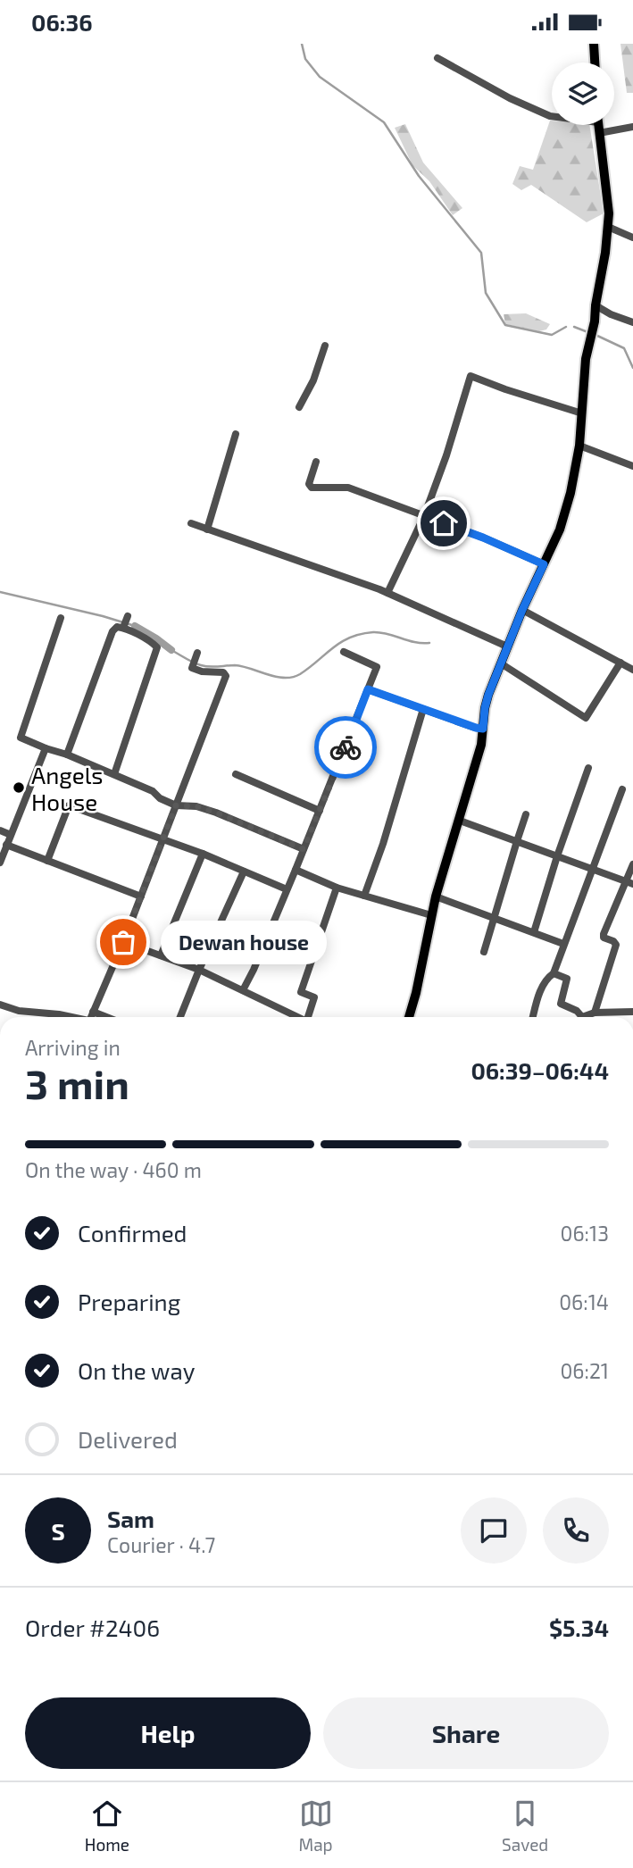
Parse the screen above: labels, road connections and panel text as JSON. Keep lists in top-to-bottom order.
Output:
{
  "places": ["Angels House", "Dewan house"],
  "page": {
    "status": "06:36",
    "bubble": "Dewan house",
    "heading": ["3 min", "Arriving in", "06:39–06:44"],
    "panel": [
      "Sam",
      "Courier · 4.7",
      "Order #2406",
      "$5.34"
    ],
    "bar": "On the way · 460 m",
    "list": [
      ["Confirmed", "06:13"],
      ["Preparing", "06:14"],
      ["On the way", "06:21"],
      "Delivered"
    ],
    "round": "S",
    "buttons": ["Help", "Share"],
    "tabs": ["Home", "Map", "Saved"]
  }
}
